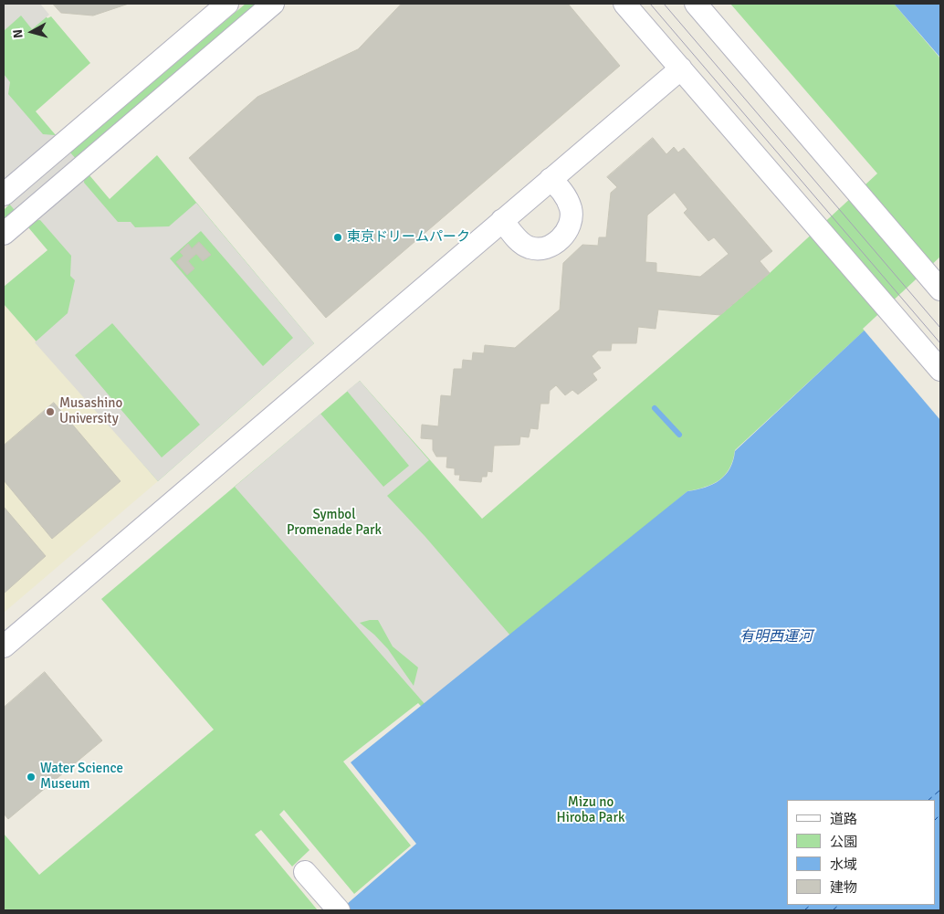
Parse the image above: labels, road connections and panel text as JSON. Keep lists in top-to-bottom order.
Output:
{
  "water": ["有明西運河"],
  "parks": ["Symbol Promenade Park", "Mizu no Hiroba Park"],
  "places": ["東京ドリームパーク", "Musashino University", "Water Science Museum"],
  "legend": [
    "道路",
    "公園",
    "水域",
    "建物"
  ],
  "north": "left"
}
